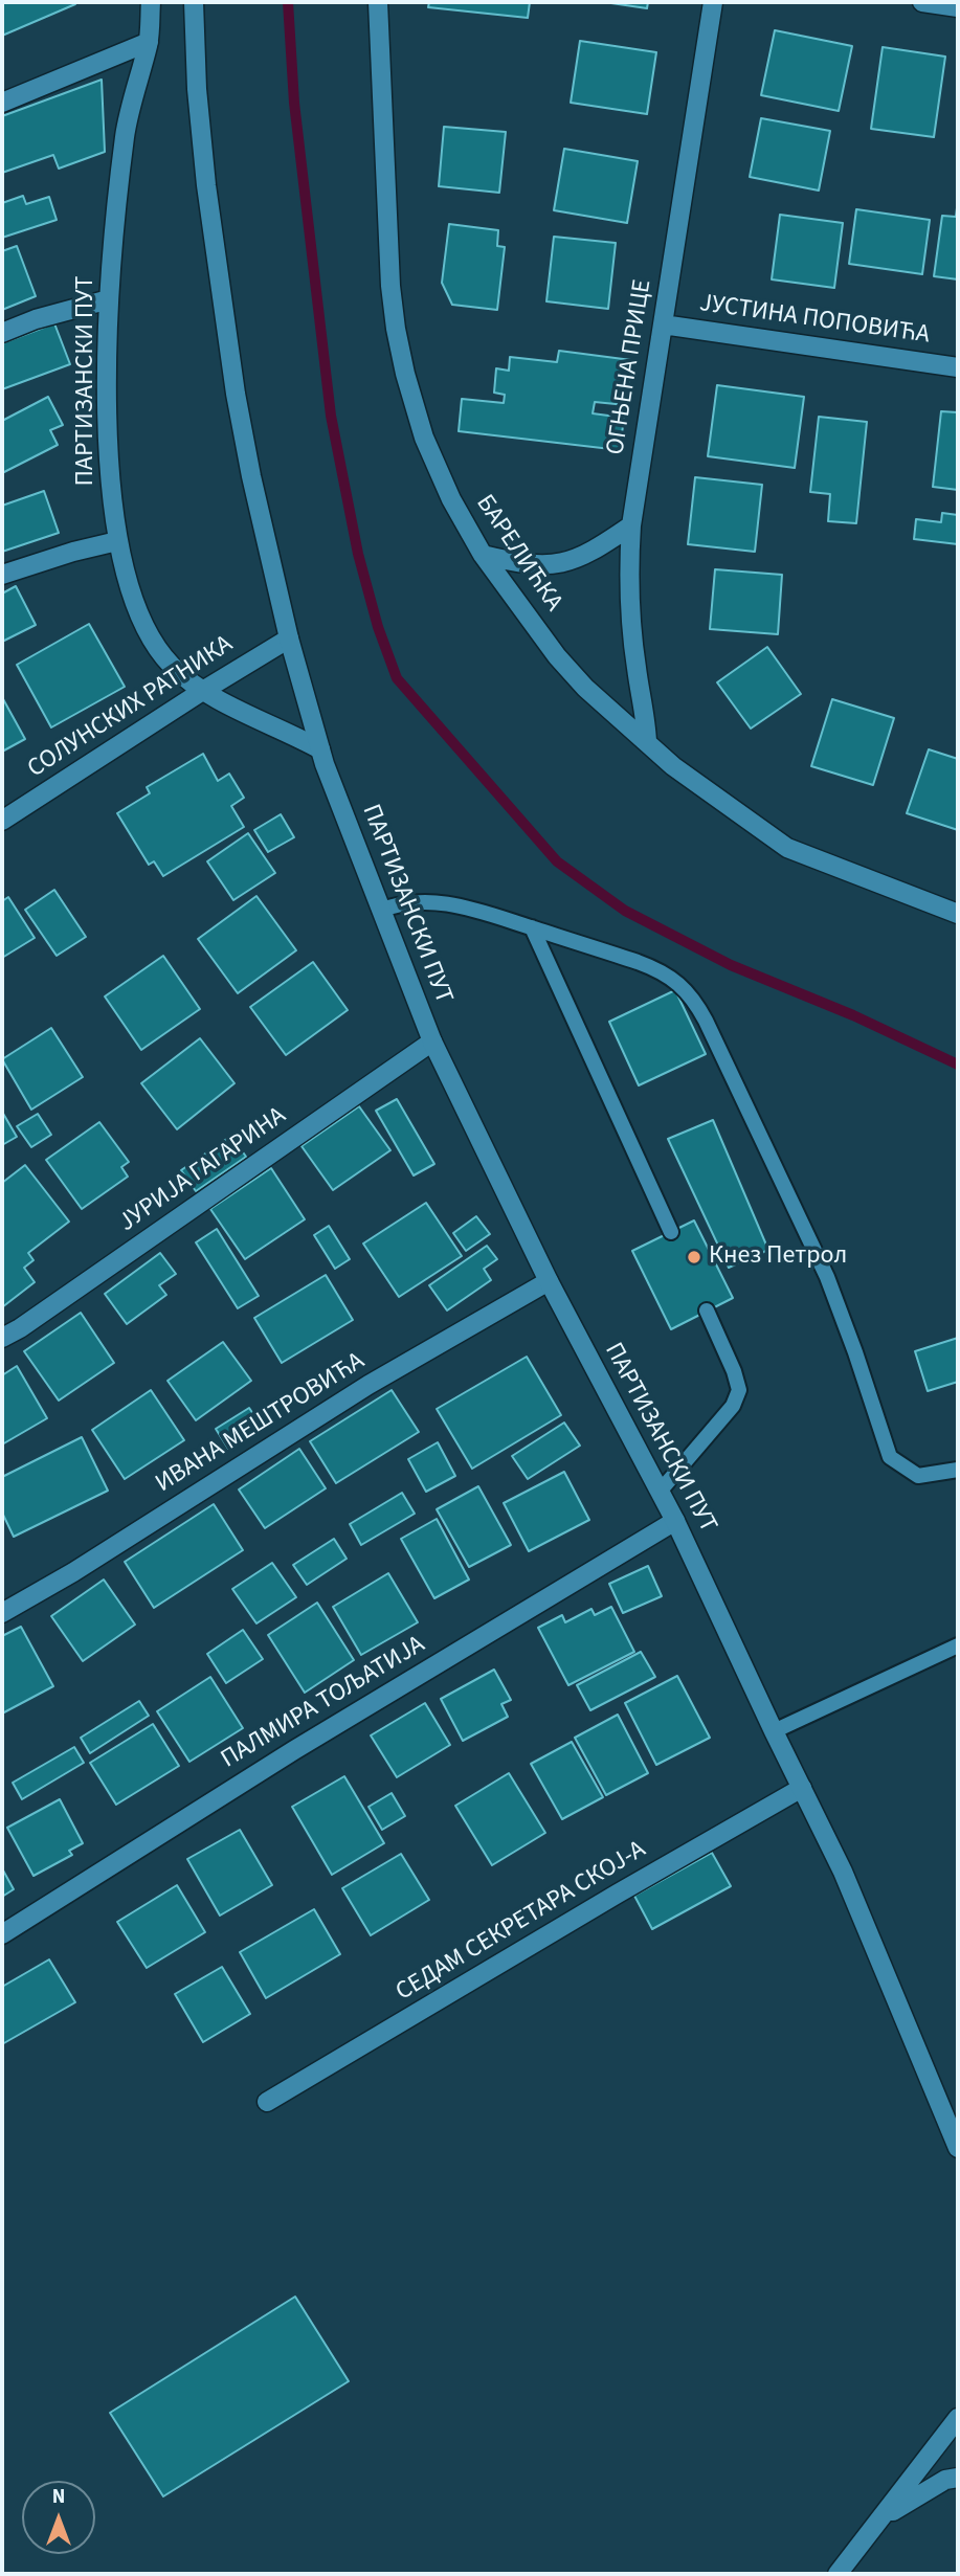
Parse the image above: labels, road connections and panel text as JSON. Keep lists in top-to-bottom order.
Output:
{
  "streets": {
    "street": [
      "ЈУСТИНА ПОПОВИЋА",
      "ОГЊЕНА ПРИЦЕ",
      "ПАРТИЗАНСКИ ПУТ",
      "БАРЕЛИЋКА",
      "СОЛУНСКИХ РАТНИКА",
      "ЈУРИЈА ГАГАРИНА",
      "ИВАНА МЕШТРОВИЋА",
      "ПАЛМИРА ТОЉАТИЈА",
      "СЕДАМ СЕКРЕТАРА СКОЈ-А"
    ]
  },
  "crossings": [
    ["ЈУСТИНА ПОПОВИЋА", "ОГЊЕНА ПРИЦЕ"],
    ["ОГЊЕНА ПРИЦЕ", "БАРЕЛИЋКА"],
    ["ПАРТИЗАНСКИ ПУТ", "СОЛУНСКИХ РАТНИКА"],
    ["ПАРТИЗАНСКИ ПУТ", "ЈУРИЈА ГАГАРИНА"],
    ["ПАРТИЗАНСКИ ПУТ", "ИВАНА МЕШТРОВИЋА"],
    ["ПАРТИЗАНСКИ ПУТ", "ПАЛМИРА ТОЉАТИЈА"],
    ["ПАРТИЗАНСКИ ПУТ", "СЕДАМ СЕКРЕТАРА СКОЈ-А"]
  ],
  "places": ["Кнез Петрол"],
  "north": "top"
}
